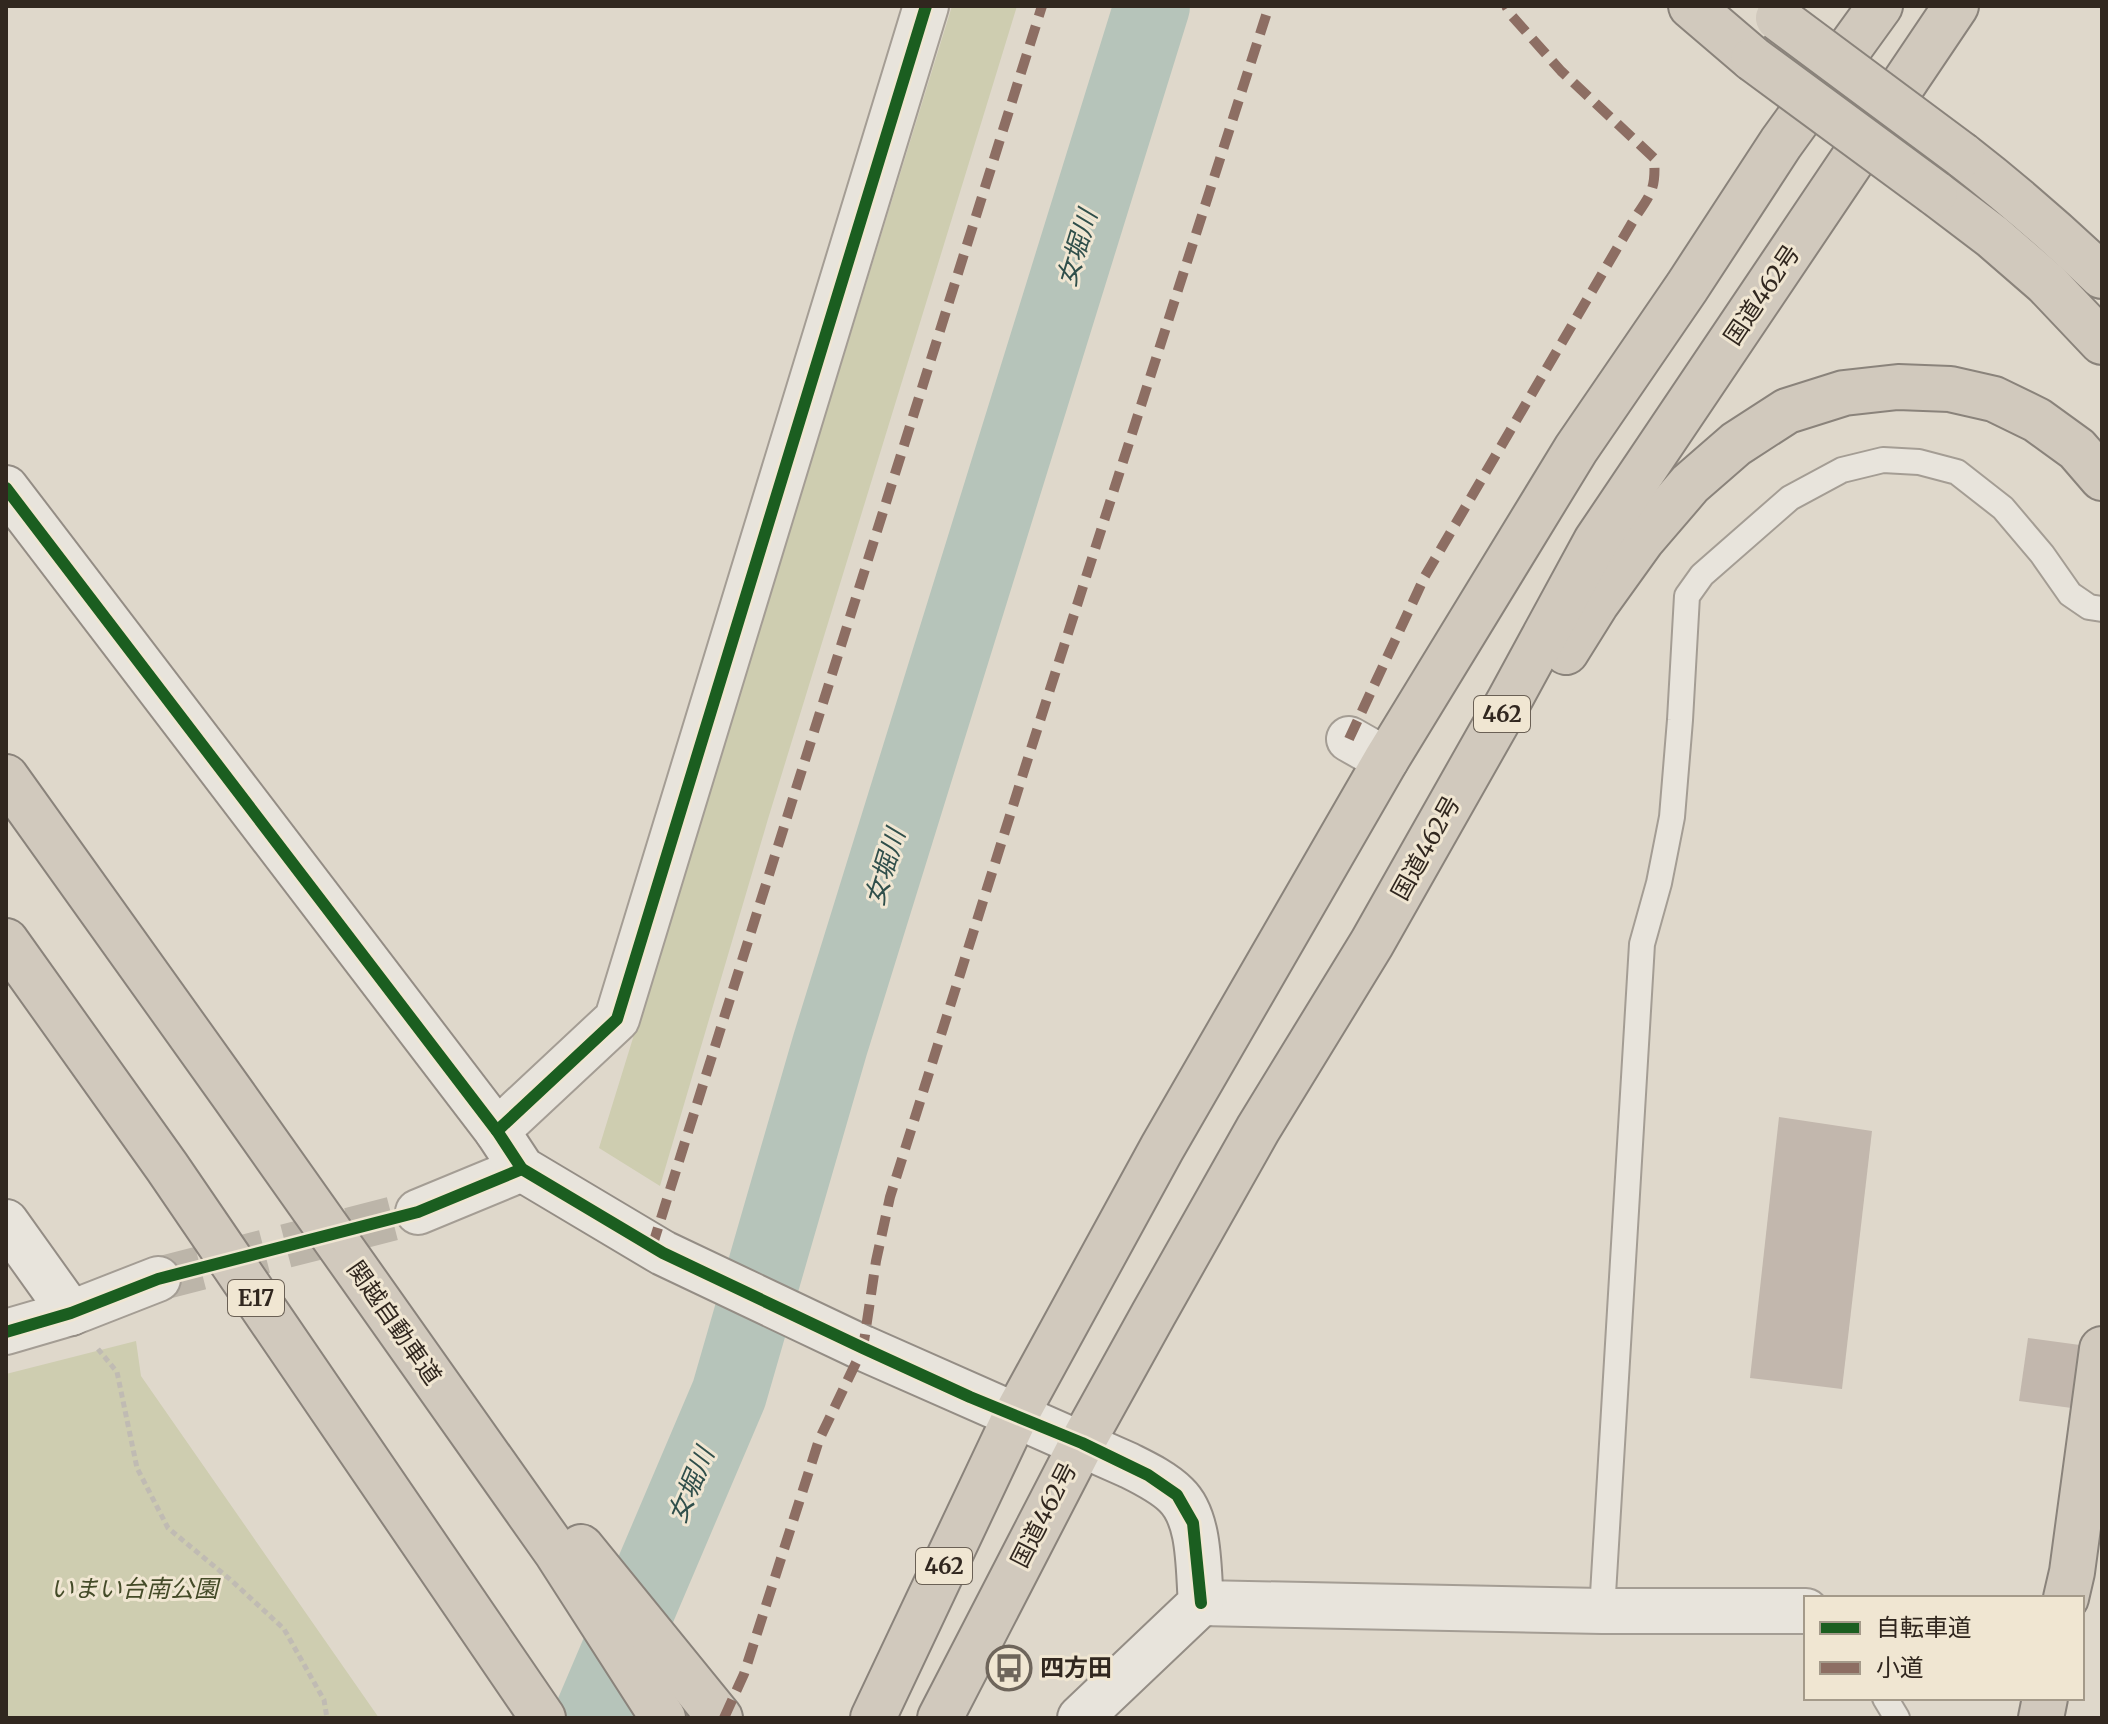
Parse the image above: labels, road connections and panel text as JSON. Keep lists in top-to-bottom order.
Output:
{
  "streets": {
    "highway": [
      "国道462号",
      "462",
      "E17",
      "関越自動車道"
    ]
  },
  "water": ["女堀川"],
  "parks": ["いまい台南公園"],
  "places": {
    "bus stop": ["四方田"]
  },
  "legend": ["自転車道", "小道"]
}
